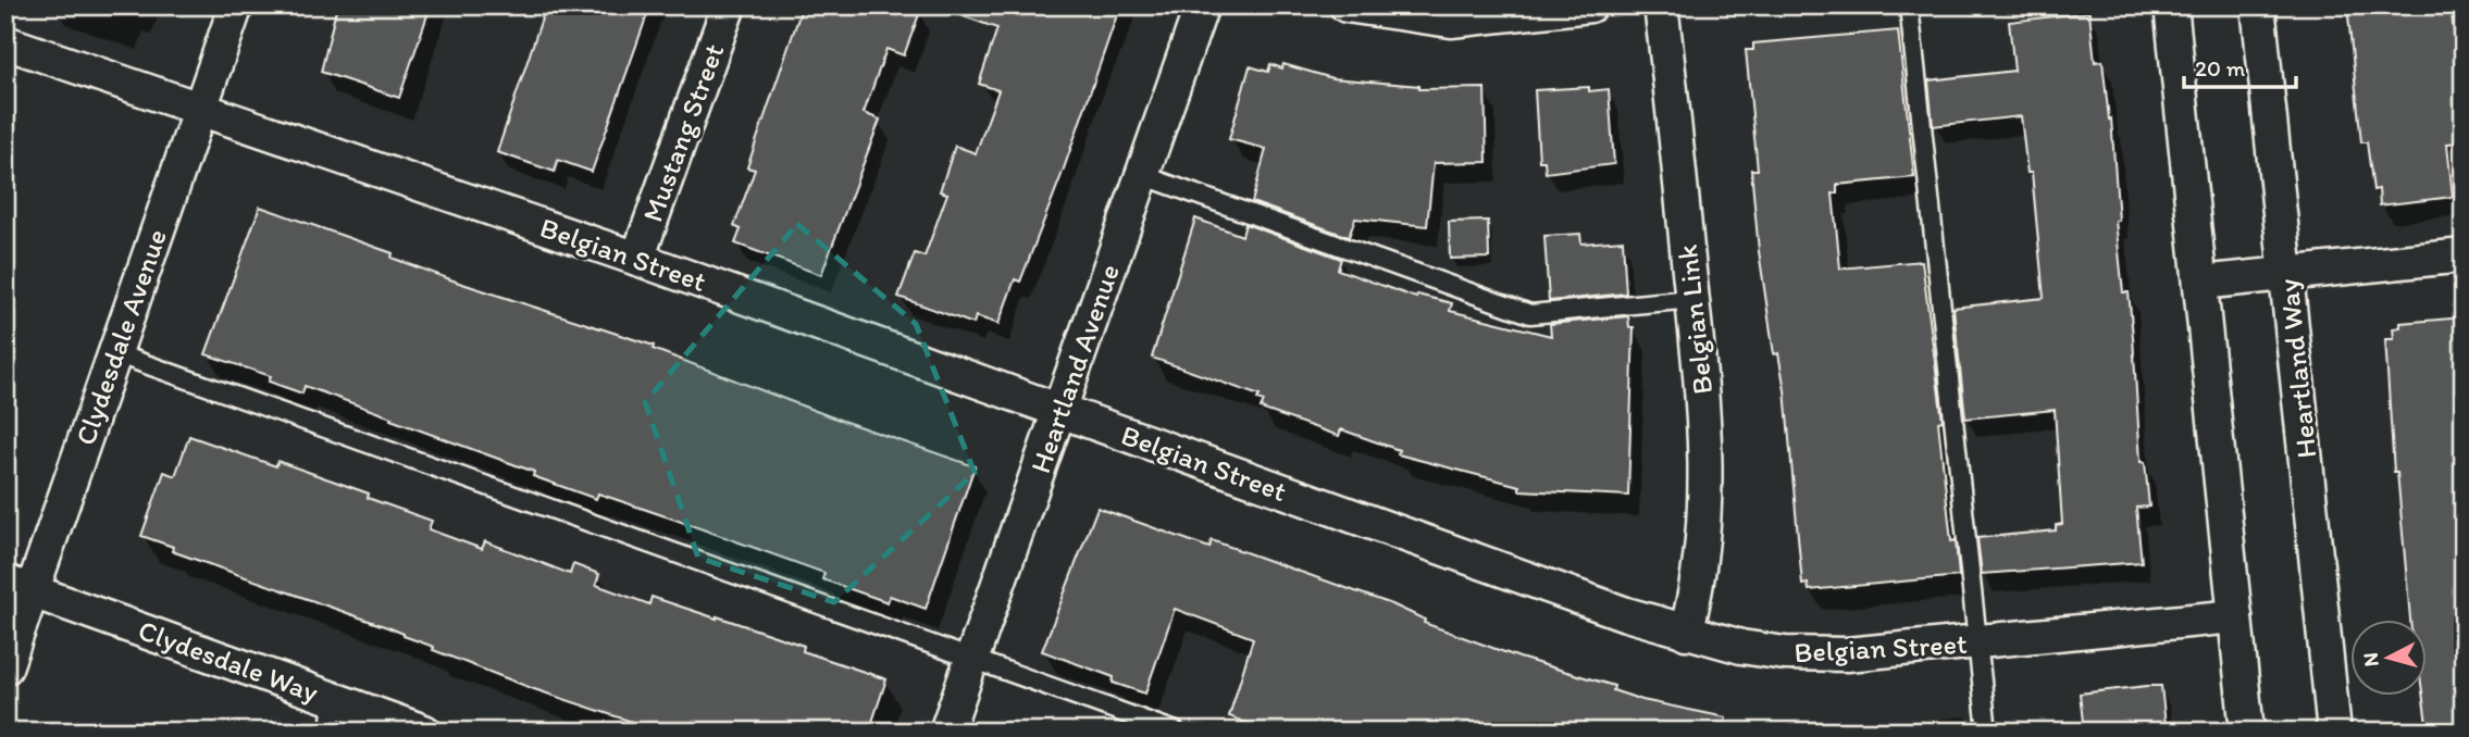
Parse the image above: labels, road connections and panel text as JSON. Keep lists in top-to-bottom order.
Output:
{
  "streets": {
    "street": [
      "Mustang Street",
      "Belgian Street",
      "Belgian Link",
      "Clydesdale Avenue",
      "Heartland Avenue",
      "Heartland Way",
      "Clydesdale Way"
    ]
  },
  "crossings": [
    ["Mustang Street", "Belgian Street"],
    ["Belgian Street", "Belgian Link"],
    ["Belgian Street", "Clydesdale Avenue"],
    ["Belgian Street", "Heartland Avenue"],
    ["Clydesdale Avenue", "Clydesdale Way"]
  ],
  "scale_bar": "20 m",
  "north": "left"
}
